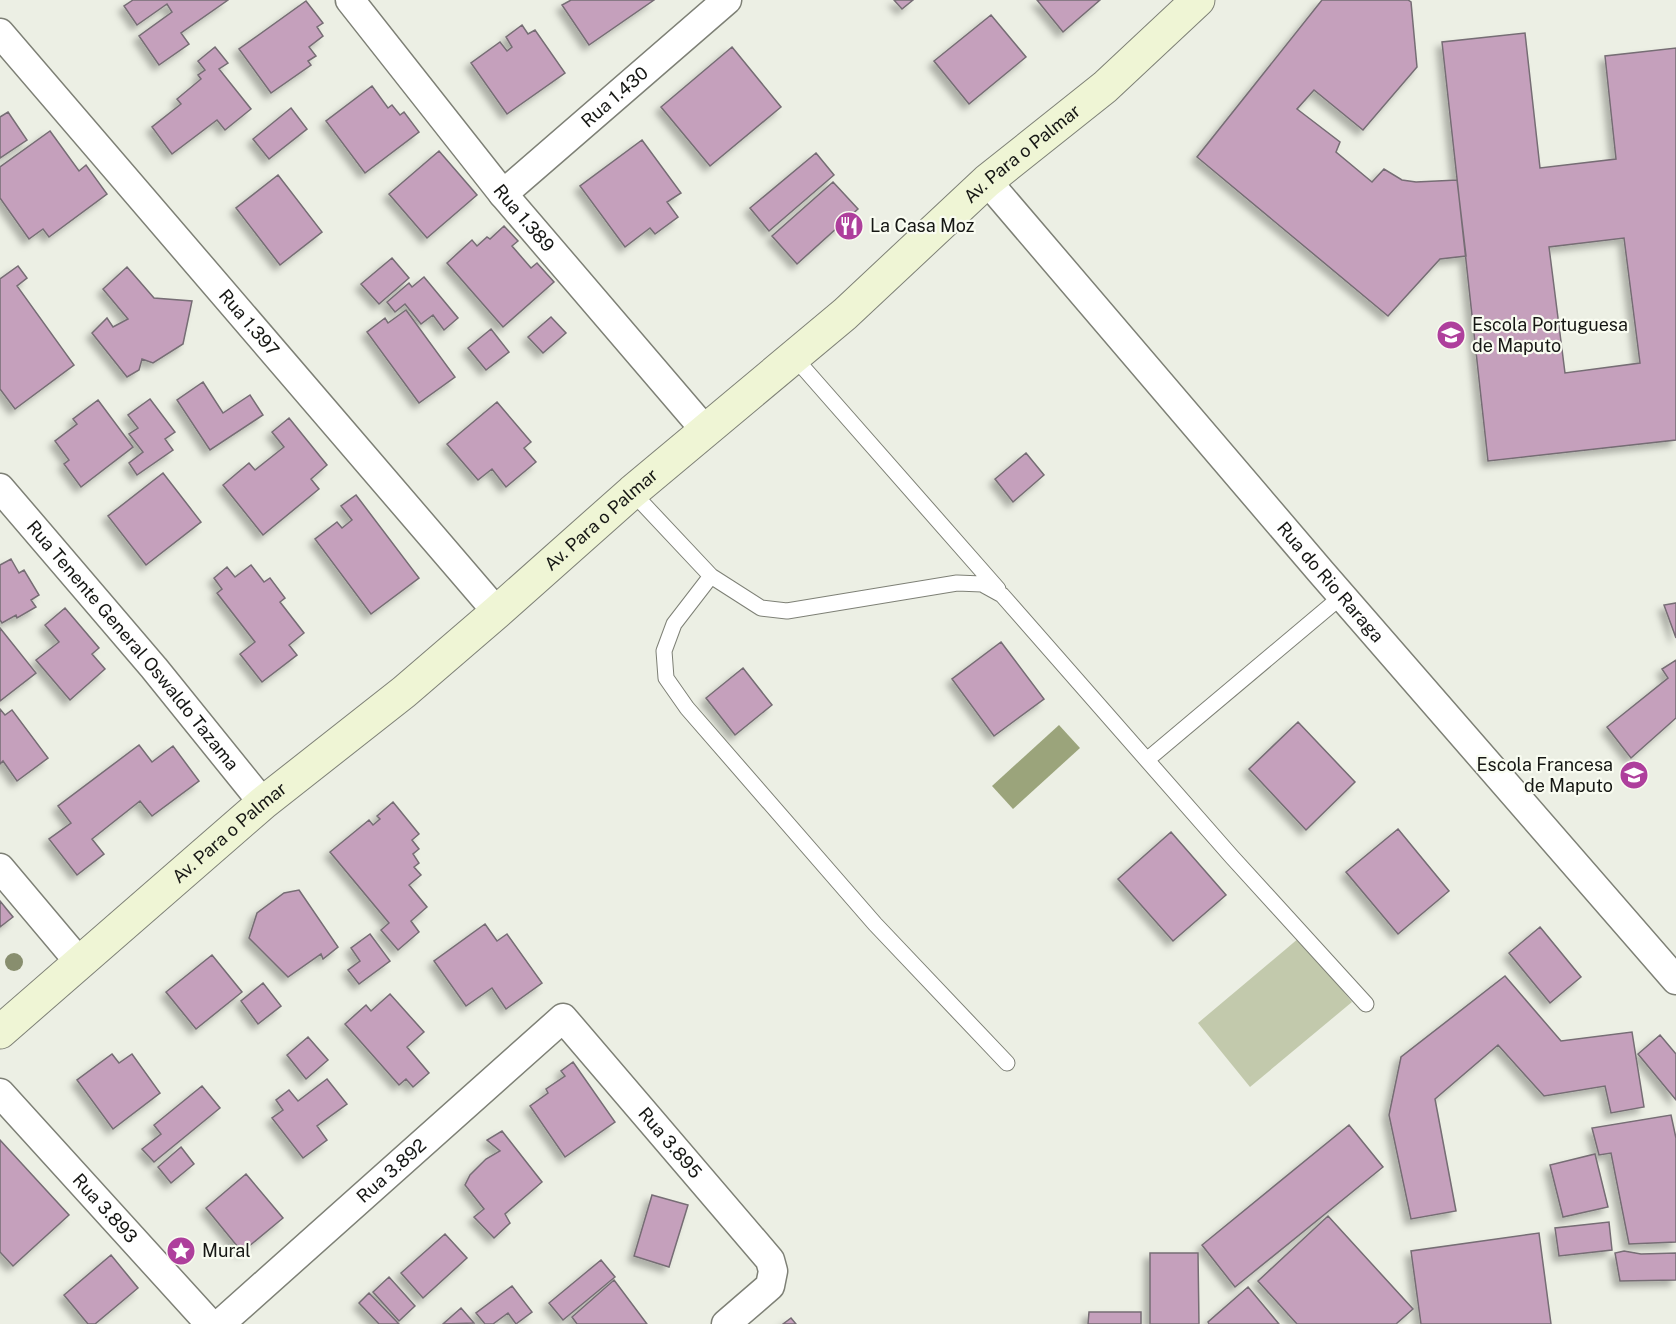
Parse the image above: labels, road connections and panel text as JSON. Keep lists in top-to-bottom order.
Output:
{
  "streets": {
    "main road": ["Av. Para o Palmar"],
    "street": [
      "Rua 1.430",
      "Rua 1.389",
      "Rua 1.397",
      "Rua do Rio Raraga",
      "Rua Tenente General Oswaldo Tazama",
      "Rua 3.895",
      "Rua 3.892",
      "Rua 3.893"
    ]
  },
  "crossings": [
    ["Rua 1.430", "Rua 1.389"],
    ["Av. Para o Palmar", "Rua 1.389"],
    ["Av. Para o Palmar", "Rua 1.397"],
    ["Av. Para o Palmar", "Rua do Rio Raraga"],
    ["Av. Para o Palmar", "Rua Tenente General Oswaldo Tazama"],
    ["Rua 3.895", "Rua 3.892"]
  ],
  "places": {
    "restaurant": ["La Casa Moz"],
    "school or university": ["Escola Portuguesa de Maputo", "Escola Francesa de Maputo"],
    "place": ["Mural"]
  }
}
